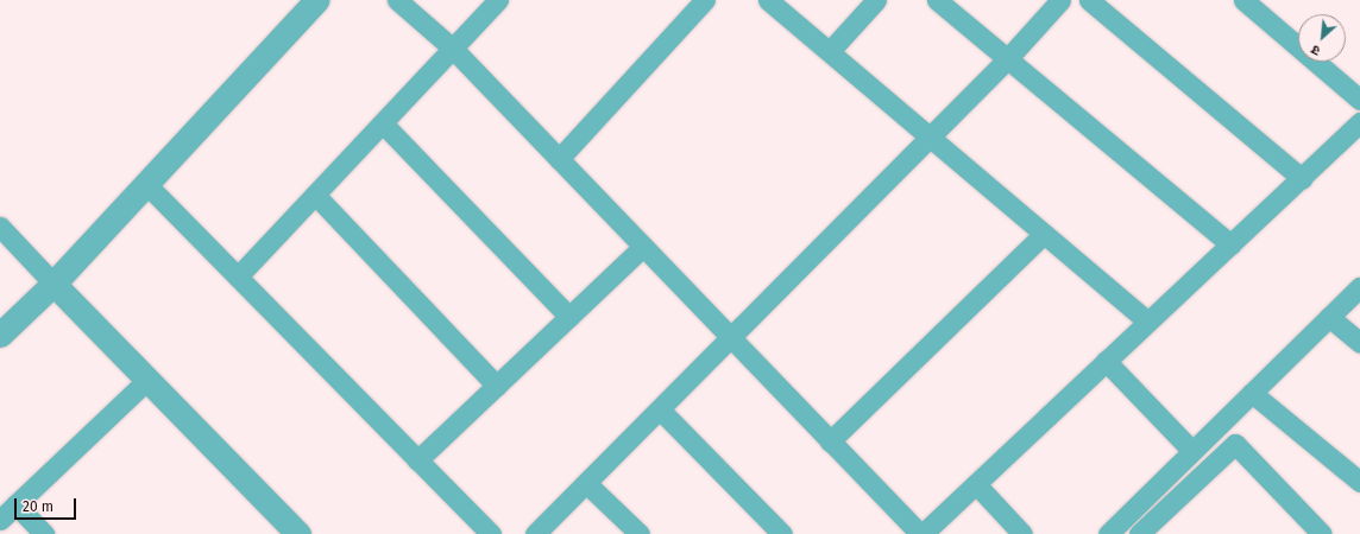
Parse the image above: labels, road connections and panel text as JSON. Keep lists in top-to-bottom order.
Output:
{
  "scale_bar": "20 m",
  "north": "bottom left"
}
